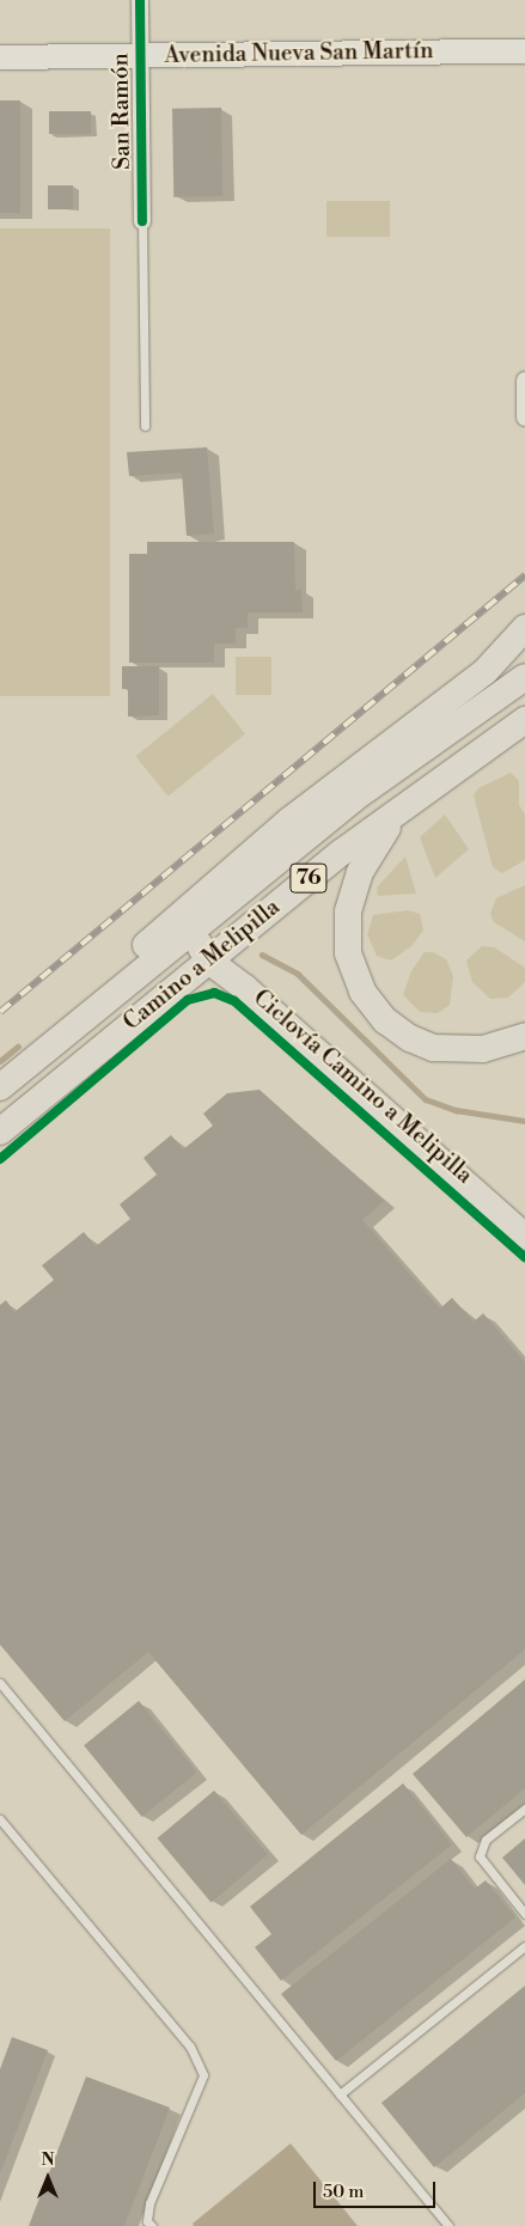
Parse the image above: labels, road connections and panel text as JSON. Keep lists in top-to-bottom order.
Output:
{
  "streets": {
    "main road": ["Avenida Nueva San Martín", "76", "Camino a Melipilla"],
    "street": ["San Ramón"],
    "cycle path": ["Ciclovía Camino a Melipilla"]
  },
  "crossings": [
    ["Avenida Nueva San Martín", "San Ramón"]
  ],
  "scale_bar": "50 m",
  "north": "top"
}
